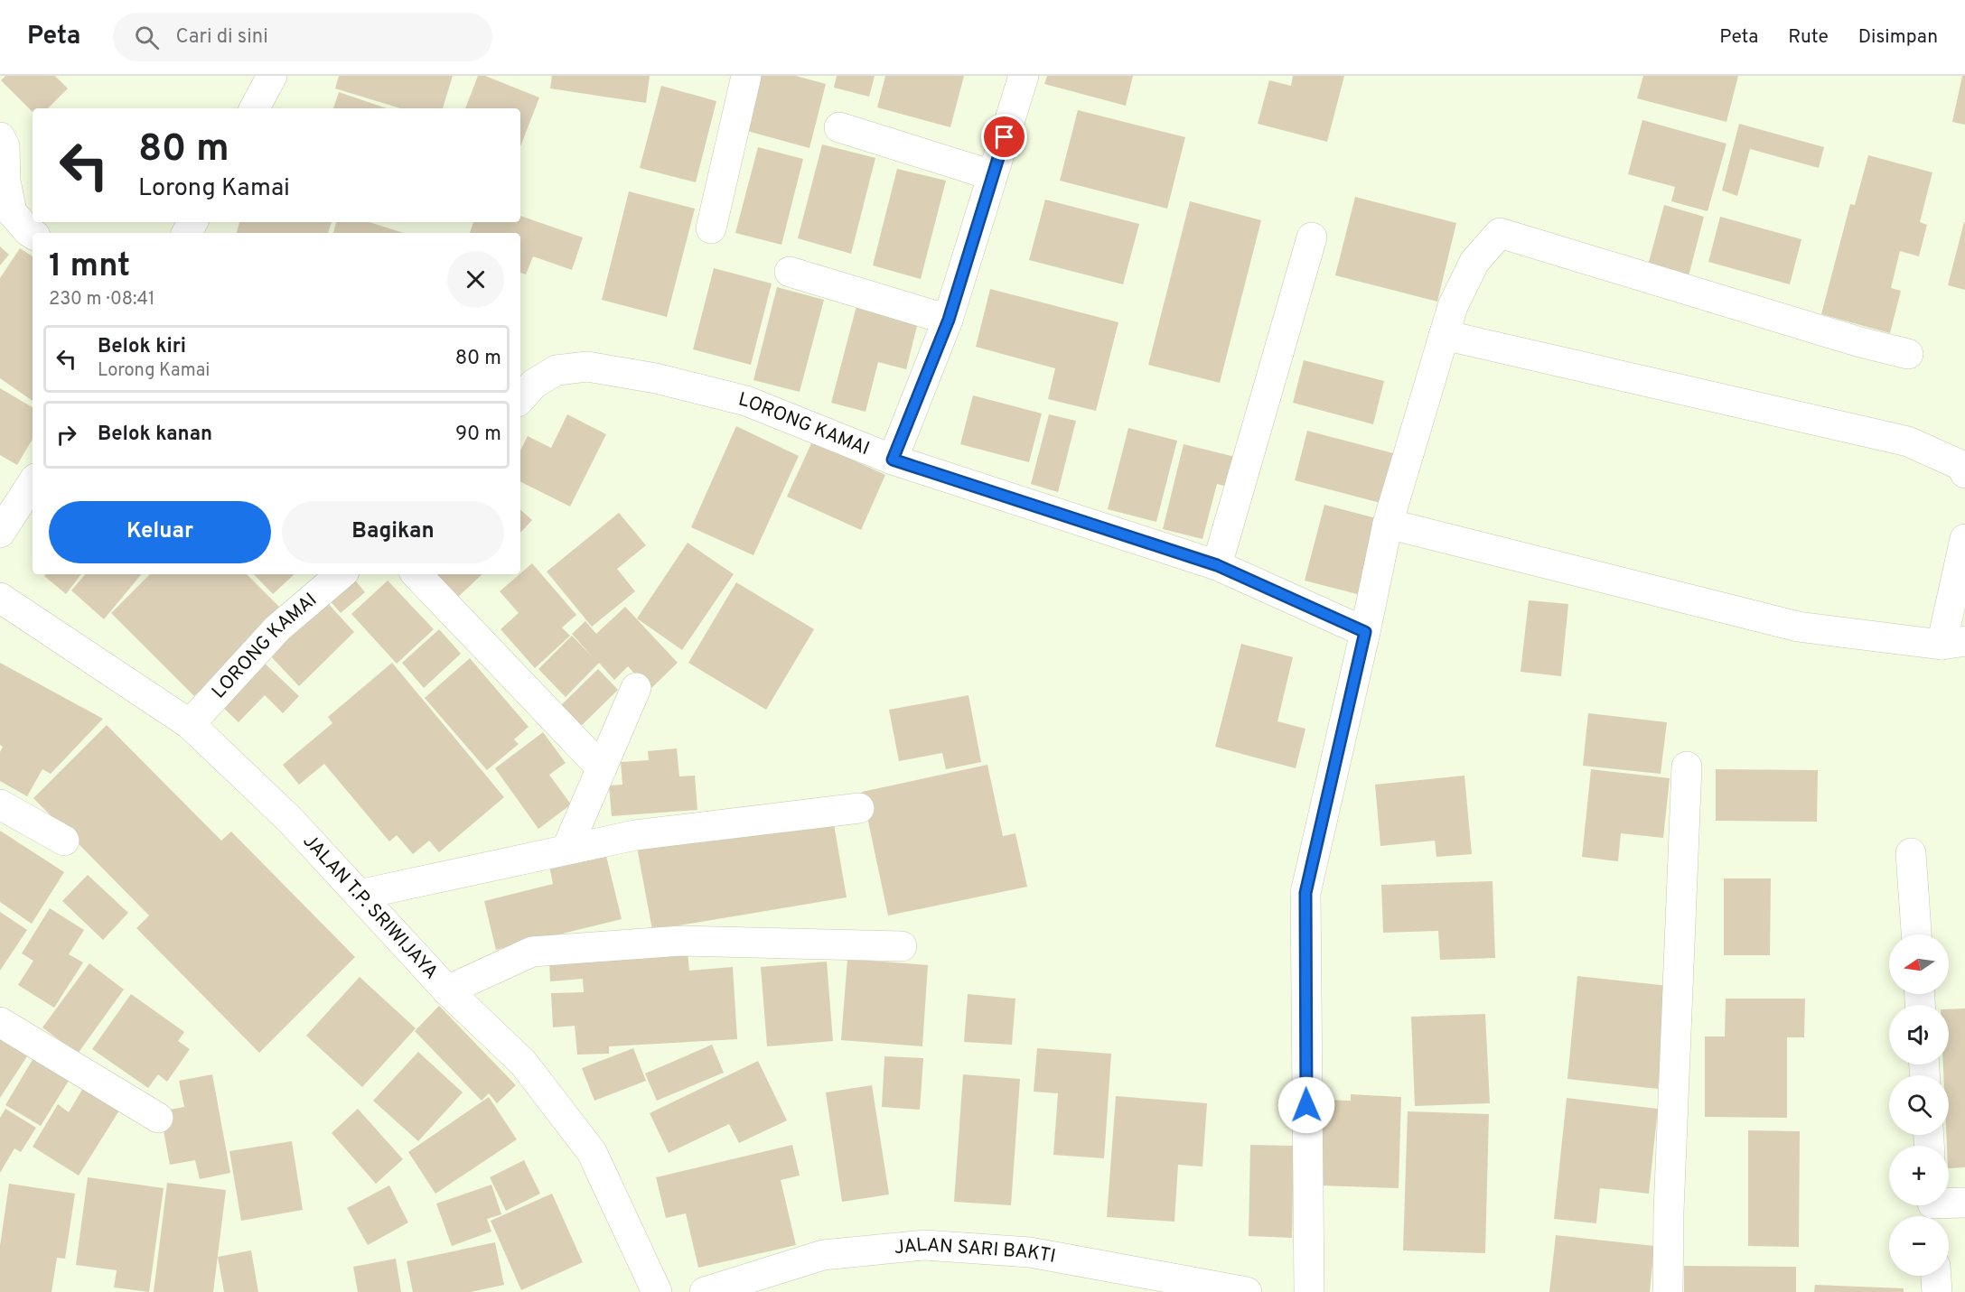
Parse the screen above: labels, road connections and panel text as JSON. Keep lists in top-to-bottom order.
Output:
{
  "streets": {
    "street": ["LORONG KAMAI", "JALAN T.P. SRIWIJAYA", "JALAN SARI BAKTI"]
  },
  "crossings": [
    ["LORONG KAMAI", "JALAN T.P. SRIWIJAYA"]
  ],
  "north": "left",
  "page": {
    "header": "Peta",
    "search": "Cari di sini",
    "nav": ["Peta", "Rute", "Disimpan"],
    "turn": ["80 m", "Lorong Kamai"],
    "heading": ["1 mnt", "230 m · 08:41"],
    "list": [
      {
        "name": "Belok kiri",
        "note": "Lorong Kamai",
        "value": "80 m"
      },
      {
        "name": "Belok kanan",
        "value": "90 m"
      }
    ],
    "buttons": ["Keluar", "Bagikan"],
    "map_buttons": ["+", "−"]
  }
}
